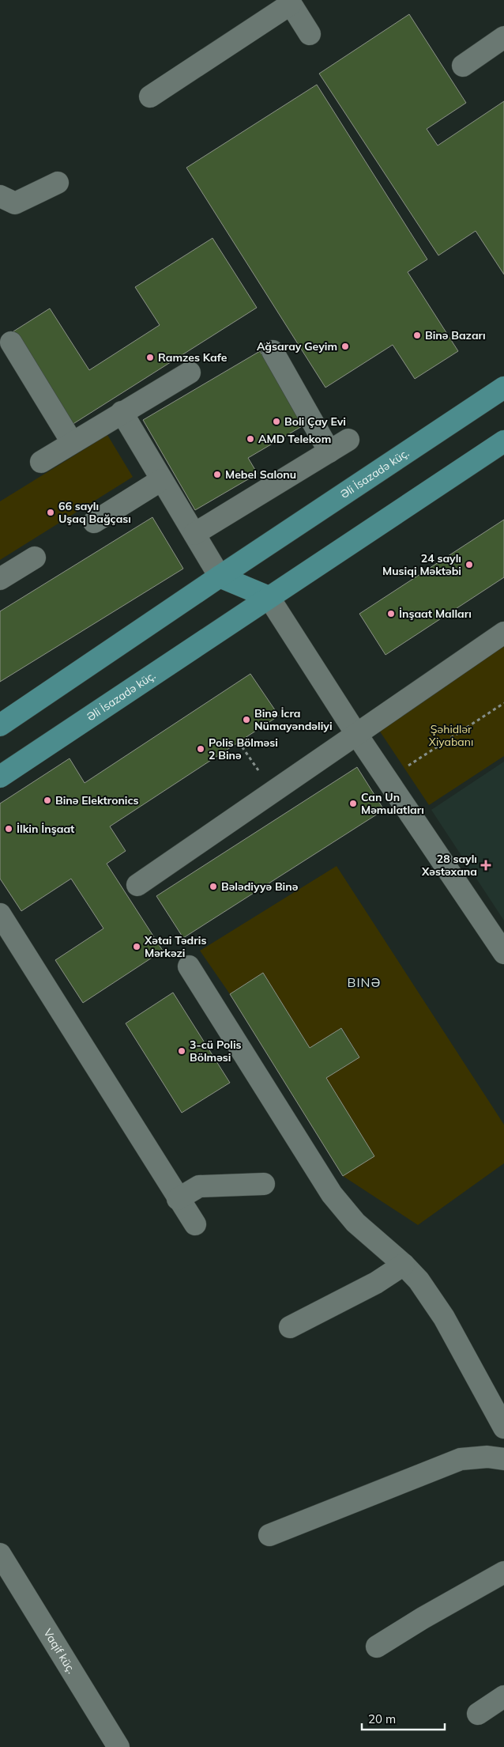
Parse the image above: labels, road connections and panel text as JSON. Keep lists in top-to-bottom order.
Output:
{
  "streets": {
    "main road": ["Əli İsazadə küç."],
    "street": ["Vaqif küç."]
  },
  "districts": ["BINƏ"],
  "parks": ["Şəhidlər Xiyabanı"],
  "places": {
    "other": [
      "Binə Bazarı",
      "Ağsaray Geyim",
      "Ramzes Kafe",
      "Boli Çay Evi",
      "AMD Telekom",
      "Mebel Salonu",
      "66 saylı Uşaq Bağçası",
      "24 saylı Musiqi Məktəbi",
      "İnşaat Malları",
      "Binǝ İcra Nümayəndəliyi",
      "Polis Bölməsi 2 Binə",
      "Binə Elektronics",
      "Can Un Məmulatları",
      "İlkin İnşaat",
      "Bələdiyyə Binə",
      "Xətai Tədris Mərkəzi",
      "3-cü Polis Bölməsi"
    ],
    "health": ["28 saylı Xəstəxana"]
  },
  "scale_bar": "20 m"
}
